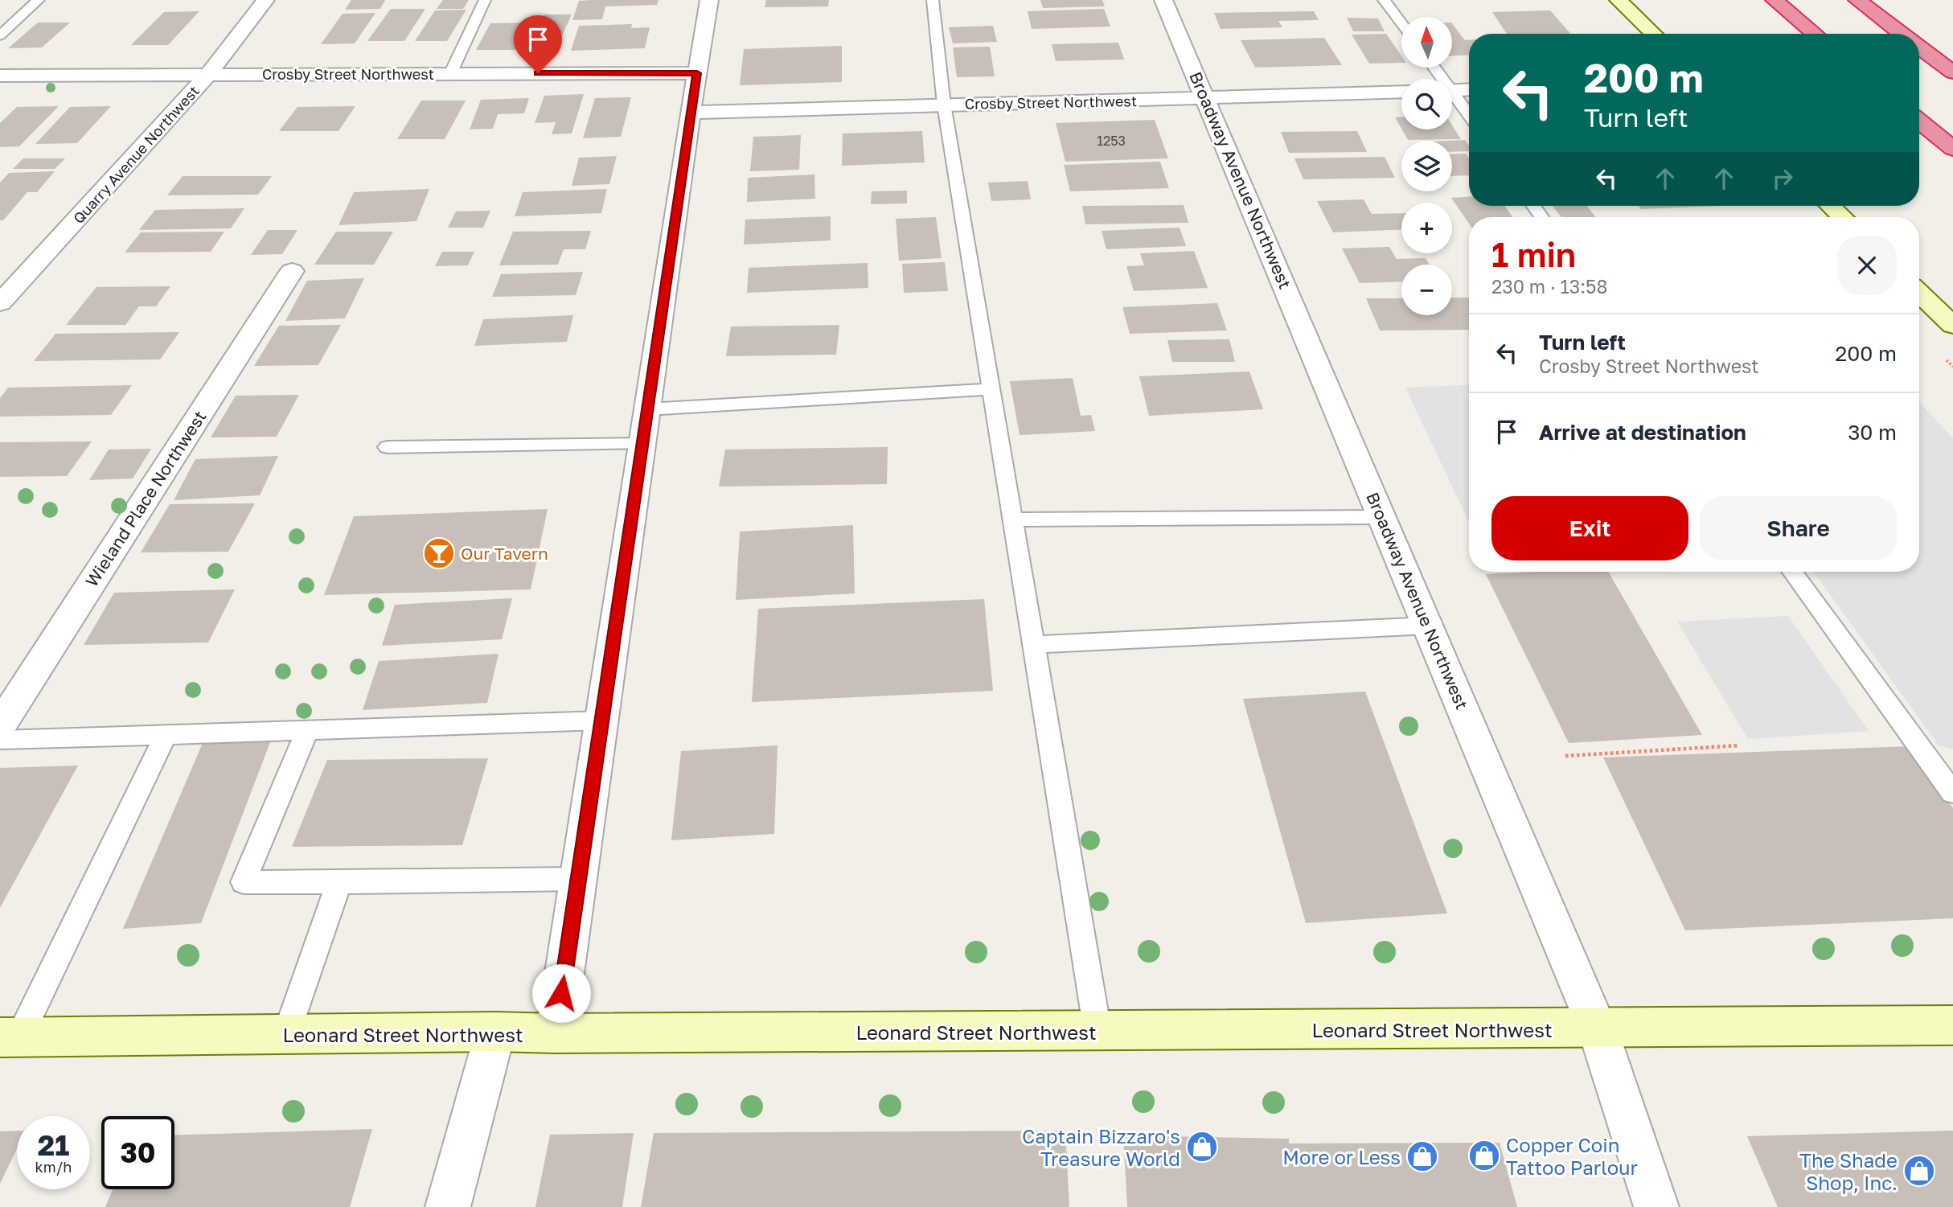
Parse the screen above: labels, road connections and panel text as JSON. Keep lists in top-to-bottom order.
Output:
{
  "streets": {
    "main road": ["Leonard Street Northwest"],
    "street": [
      "Crosby Street Northwest",
      "Quarry Avenue Northwest",
      "Broadway Avenue Northwest",
      "Wieland Place Northwest"
    ]
  },
  "crossings": [
    ["Crosby Street Northwest", "Quarry Avenue Northwest"],
    ["Crosby Street Northwest", "Broadway Avenue Northwest"],
    ["Broadway Avenue Northwest", "Leonard Street Northwest"]
  ],
  "places": {
    "bar": ["Our Tavern"],
    "shop": [
      "Captain Bizzaro's Treasure World",
      "Copper Coin Tattoo Parlour",
      "More or Less",
      "The Shade Shop, Inc."
    ]
  },
  "house_numbers": ["1253"],
  "north": "top",
  "page": {
    "map_buttons": ["+", "−"],
    "turn": ["200 m", "Turn left"],
    "heading": ["1 min", "230 m · 13:58"],
    "list": [
      {
        "name": "Turn left",
        "note": "Crosby Street Northwest",
        "value": "200 m"
      },
      {
        "name": "Arrive at destination",
        "value": "30 m"
      }
    ],
    "buttons": ["Exit", "Share"],
    "speed": "21 km/h",
    "limit": "30"
  }
}
